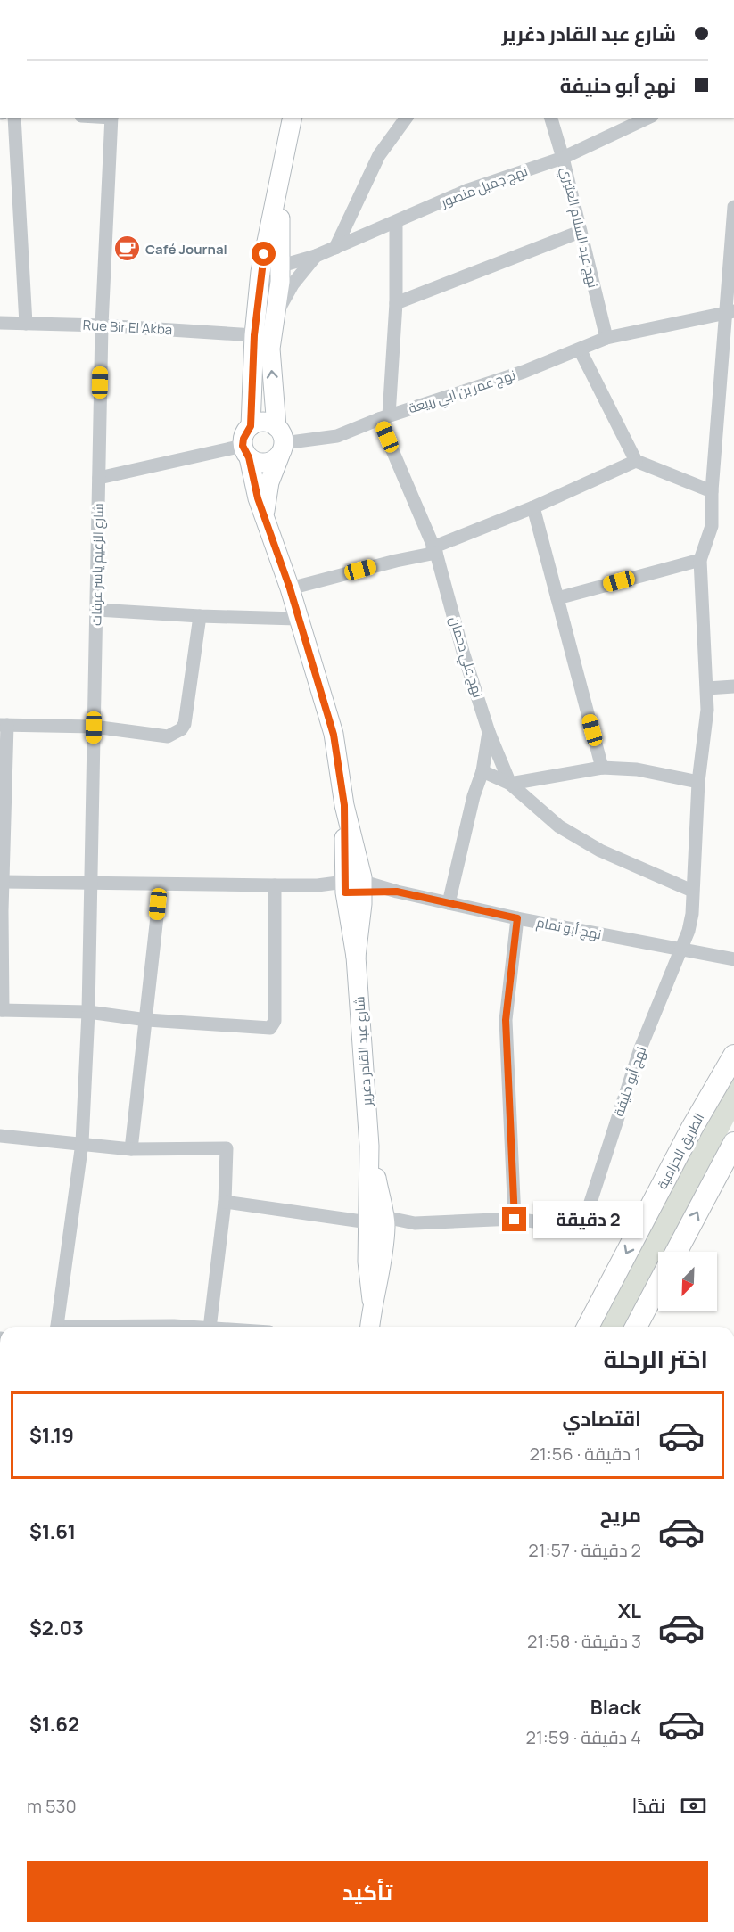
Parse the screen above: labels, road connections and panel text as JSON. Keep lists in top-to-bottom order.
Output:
{
  "streets": {
    "highway": ["الطريق الحزامية"],
    "main road": ["شارع عبد القادر دغرير"],
    "street": [
      "نهج جميل منصور",
      "نهج عبد السلام العتيري",
      "Rue Bir El Akba",
      "نهج عمر بن ابي ربيعة",
      "شارع الزعيم ياسر عرفات",
      "نهج علي دحمان",
      "نهج أبو تمام",
      "نهج أبو حنيفة"
    ]
  },
  "crossings": [
    ["نهج جميل منصور", "نهج عبد السلام العتيري"],
    ["نهج جميل منصور", "نهج علي دحمان"],
    ["نهج جميل منصور", "شارع عبد القادر دغرير"],
    ["نهج عبد السلام العتيري", "نهج عمر بن ابي ربيعة"],
    ["Rue Bir El Akba", "شارع الزعيم ياسر عرفات"],
    ["Rue Bir El Akba", "شارع عبد القادر دغرير"],
    ["نهج عمر بن ابي ربيعة", "نهج علي دحمان"],
    ["نهج عمر بن ابي ربيعة", "شارع عبد القادر دغرير"],
    ["شارع الزعيم ياسر عرفات", "نهج أبو تمام"],
    ["نهج علي دحمان", "نهج أبو تمام"],
    ["نهج أبو تمام", "شارع عبد القادر دغرير"],
    ["نهج أبو تمام", "نهج أبو حنيفة"]
  ],
  "places": {
    "cafe": ["Café Journal"]
  },
  "north": "bottom left",
  "page": {
    "banner": ["شارع عبد القادر دغرير", "نهج أبو حنيفة"],
    "bubble": "2 دقيقة",
    "heading": "اختر الرحلة",
    "list": [
      {
        "name": "اقتصادي",
        "note": "1 دقيقة · 21:56",
        "value": "$1.19"
      },
      {
        "name": "مريح",
        "note": "2 دقيقة · 21:57",
        "value": "$1.61"
      },
      {
        "name": "XL",
        "note": "3 دقيقة · 21:58",
        "value": "$2.03"
      },
      {
        "name": "Black",
        "note": "4 دقيقة · 21:59",
        "value": "$1.62"
      }
    ],
    "pay": ["نقدًا", "530 m"],
    "buttons": "تأكيد"
  }
}
